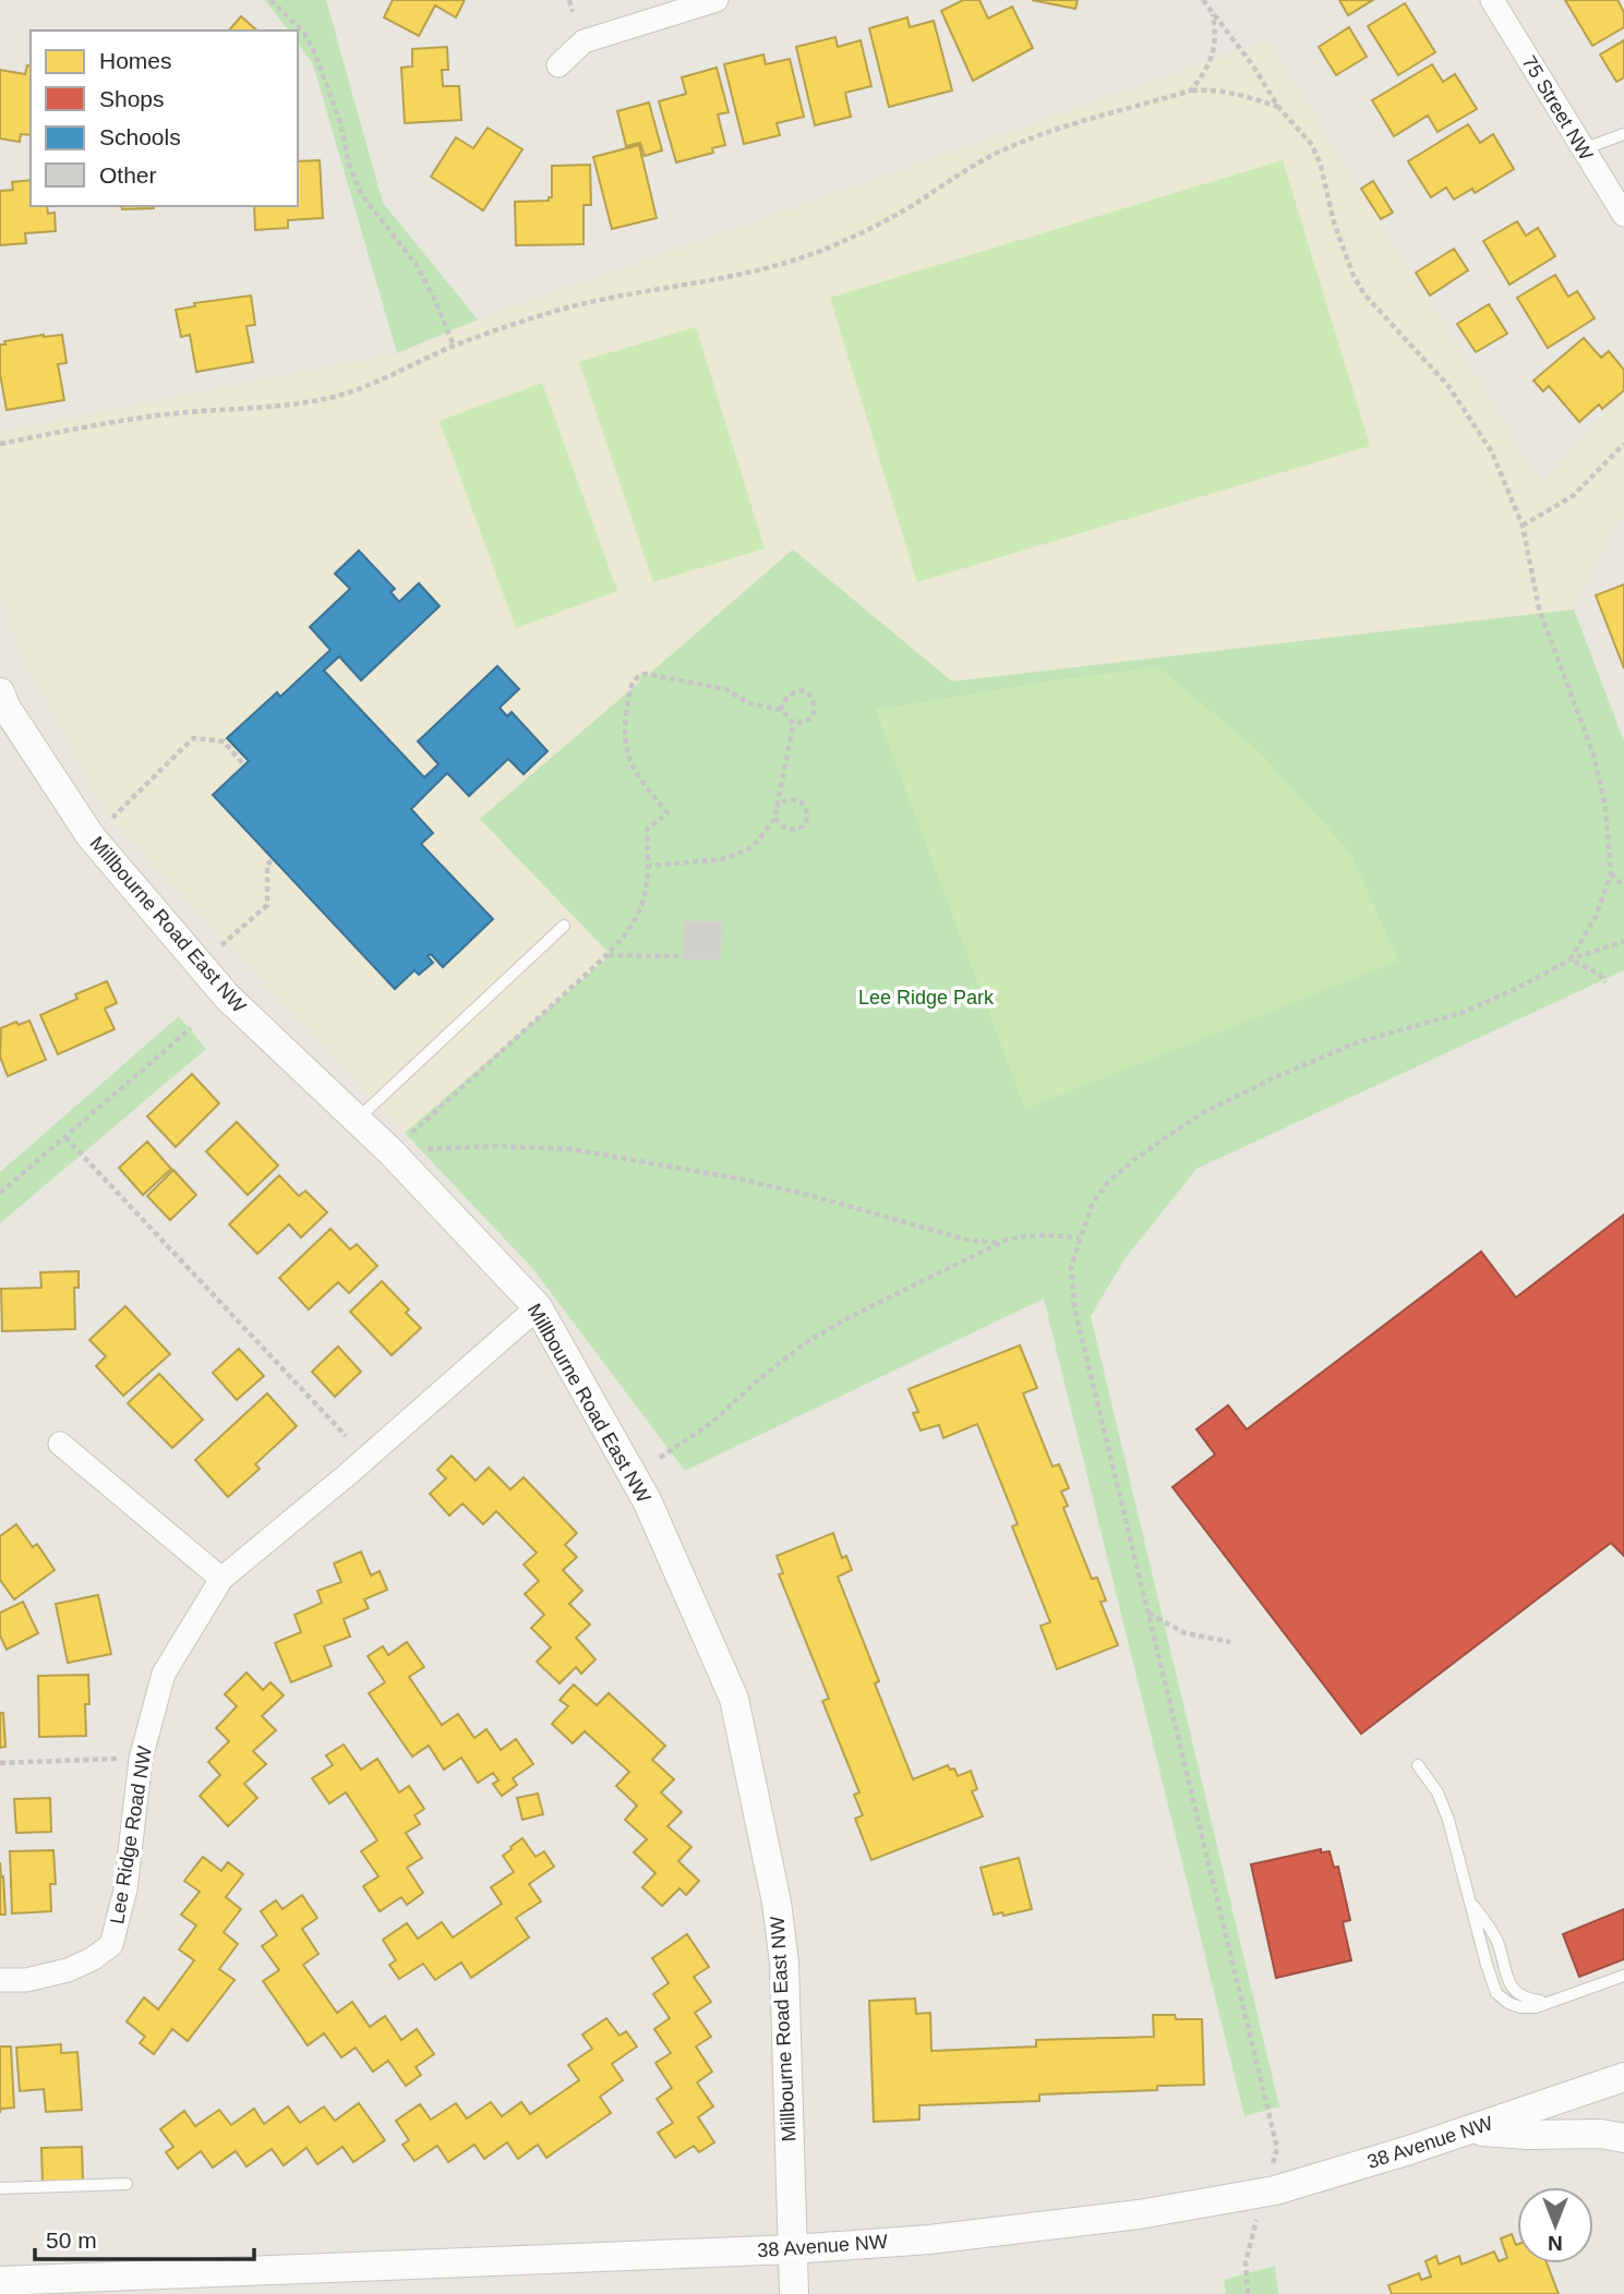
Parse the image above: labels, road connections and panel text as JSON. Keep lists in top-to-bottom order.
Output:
{
  "streets": {
    "street": [
      "75 Street NW",
      "Millbourne Road East NW",
      "Lee Ridge Road NW",
      "38 Avenue NW"
    ]
  },
  "crossings": [
    ["Millbourne Road East NW", "Lee Ridge Road NW"],
    ["Millbourne Road East NW", "38 Avenue NW"]
  ],
  "parks": ["Lee Ridge Park"],
  "legend": [
    "Homes",
    "Shops",
    "Schools",
    "Other"
  ],
  "scale_bar": "50 m",
  "north": "bottom"
}
